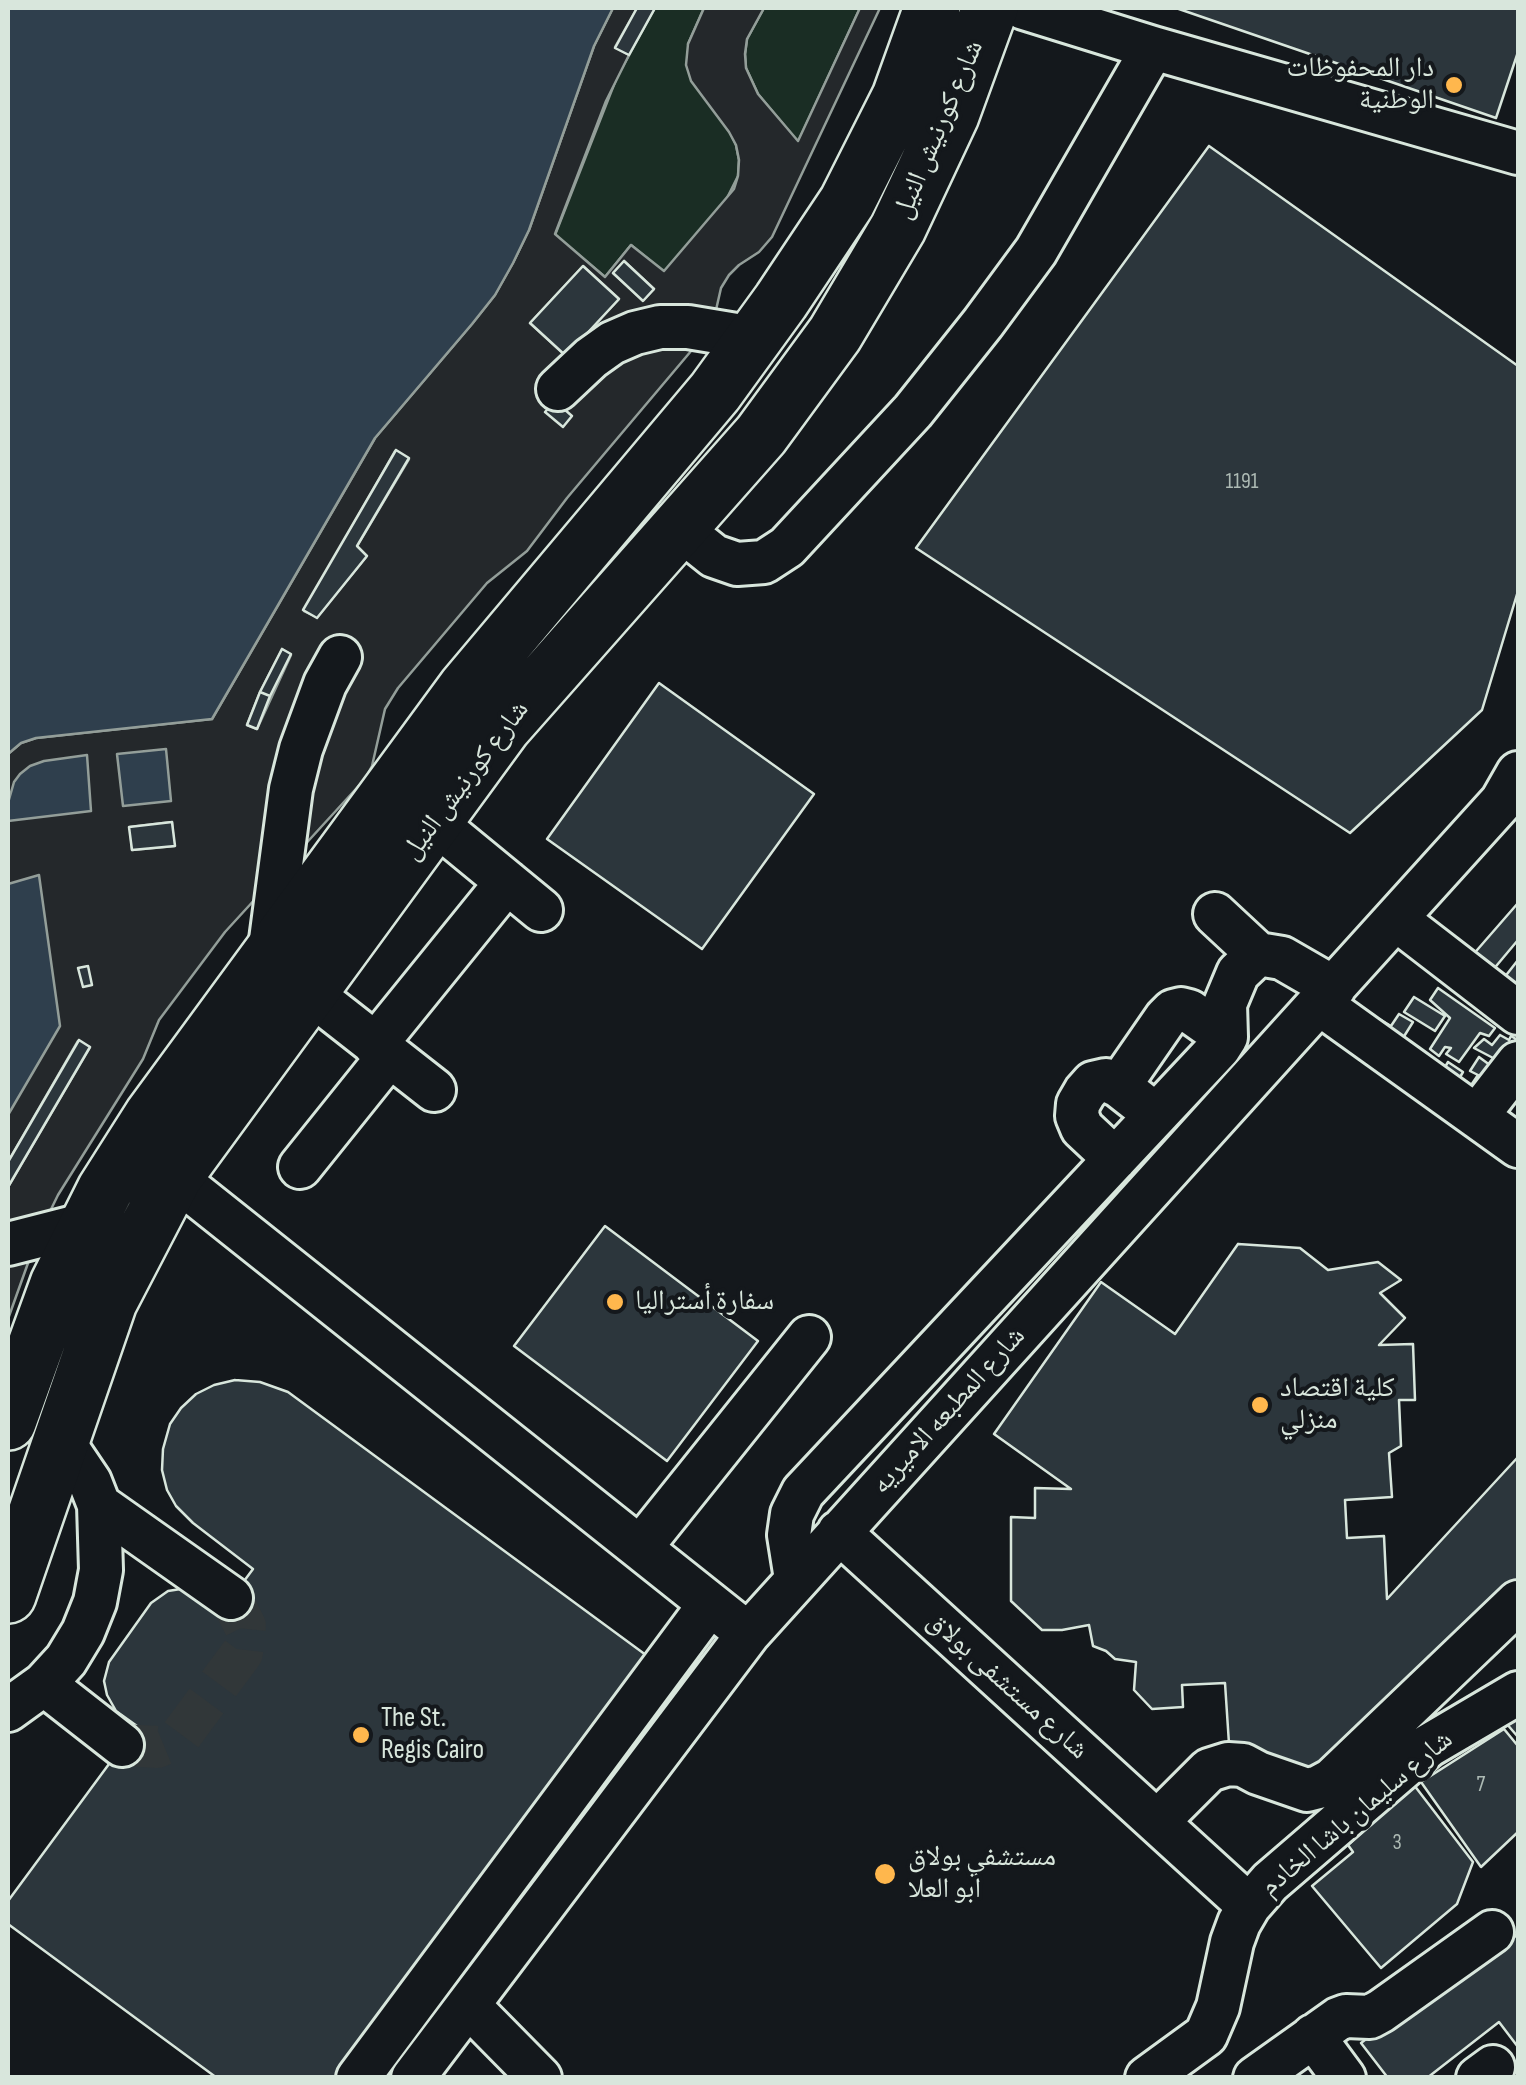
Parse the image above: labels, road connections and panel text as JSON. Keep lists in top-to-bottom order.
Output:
{
  "streets": {
    "highway": ["شارع كورنيش النيل"],
    "street": ["شارع المطبعه الاميريه", "شارع مستشفى بولاق", "شارع سليمان باشا الخادم"]
  },
  "crossings": [
    ["شارع المطبعه الاميريه", "شارع مستشفى بولاق"],
    ["شارع مستشفى بولاق", "شارع سليمان باشا الخادم"]
  ],
  "places": [
    "دار المحفوظات الوطنية",
    "سفارة أستراليا",
    "كلية اقتصاد منزلي",
    "The St. Regis Cairo",
    "مستشفي بولاق ابو العلا"
  ],
  "house_numbers": ["1191", "7", "3"]
}
